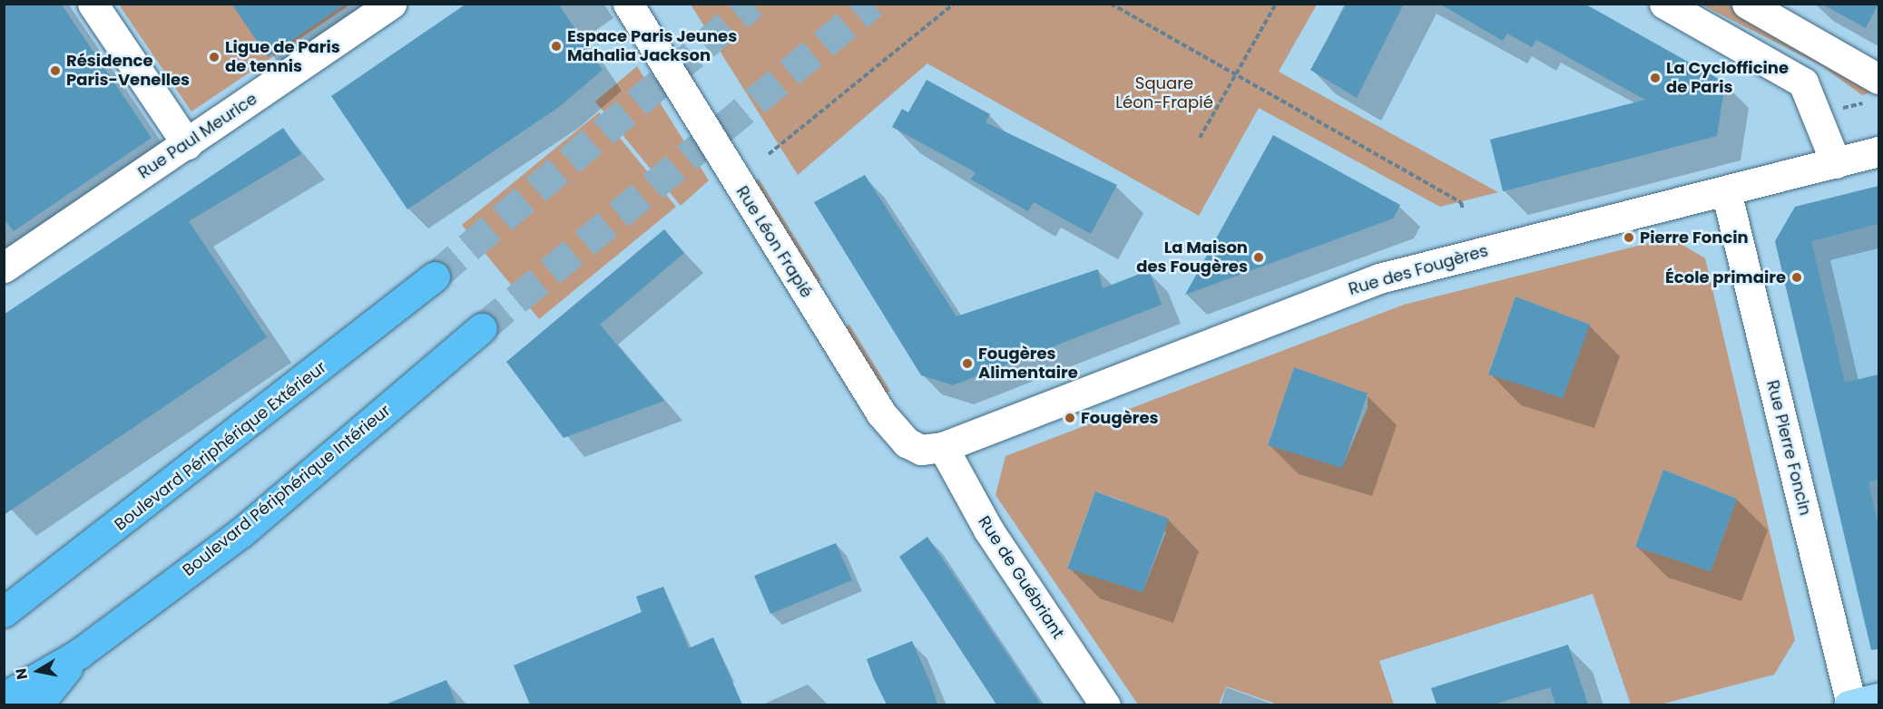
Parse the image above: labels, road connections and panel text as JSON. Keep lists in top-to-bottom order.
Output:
{
  "streets": {
    "highway": ["Boulevard Périphérique Extérieur", "Boulevard Périphérique Intérieur"],
    "street": [
      "Rue Paul Meurice",
      "Rue Léon Frapié",
      "Rue des Fougères",
      "Rue Pierre Foncin",
      "Rue de Guébriant"
    ]
  },
  "crossings": [
    ["Rue Léon Frapié", "Rue des Fougères"],
    ["Rue Léon Frapié", "Rue de Guébriant"],
    ["Rue des Fougères", "Rue Pierre Foncin"],
    ["Rue des Fougères", "Rue de Guébriant"]
  ],
  "parks": ["Square Léon-Frapié"],
  "places": [
    "Espace Paris Jeunes Mahalia Jackson",
    "Ligue de Paris de tennis",
    "Résidence Paris-Venelles",
    "La Cyclofficine de Paris",
    "Pierre Foncin",
    "La Maison des Fougères",
    "École primaire",
    "Fougères Alimentaire",
    "Fougères"
  ],
  "north": "left"
}
